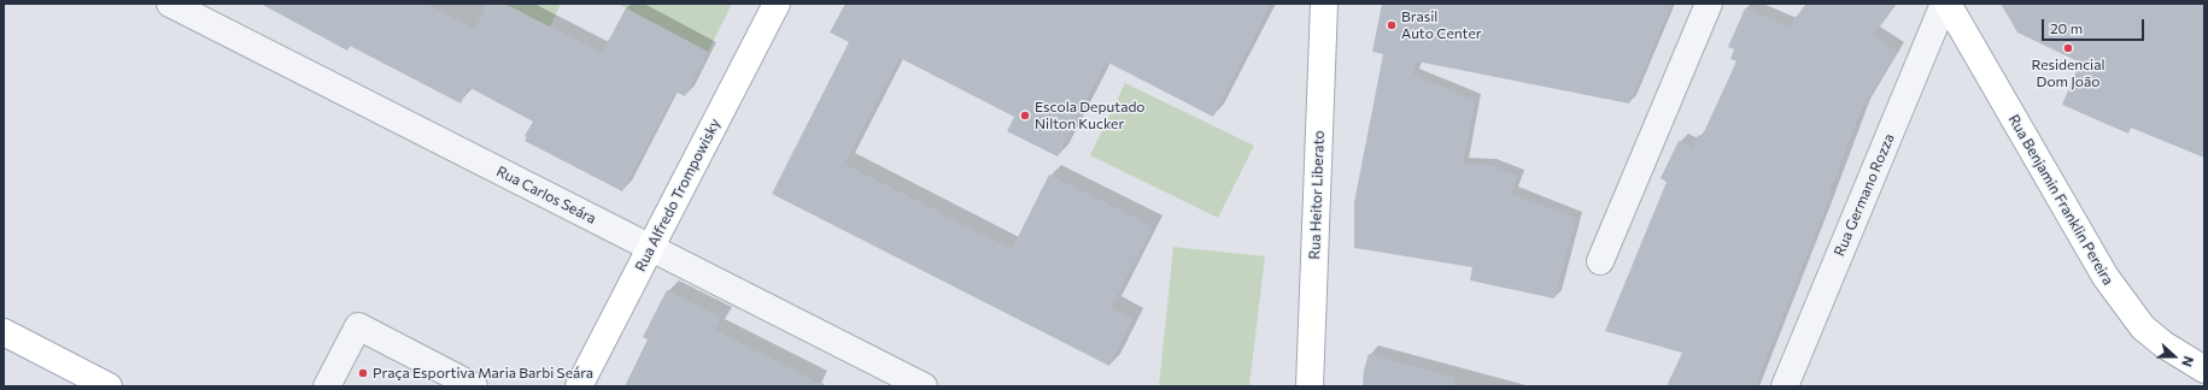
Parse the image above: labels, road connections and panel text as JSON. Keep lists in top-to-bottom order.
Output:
{
  "streets": {
    "main road": ["Rua Alfredo Trompowisky", "Rua Heitor Liberato", "Rua Benjamin Franklin Pereira"],
    "street": ["Rua Carlos Seára", "Rua Germano Rozza"]
  },
  "crossings": [
    ["Rua Carlos Seára", "Rua Alfredo Trompowisky"],
    ["Rua Germano Rozza", "Rua Benjamin Franklin Pereira"]
  ],
  "places": [
    "Brasil Auto Center",
    "Residencial Dom João",
    "Escola Deputado Nilton Kucker",
    "Praça Esportiva Maria Barbi Seára"
  ],
  "scale_bar": "20 m",
  "north": "right"
}
